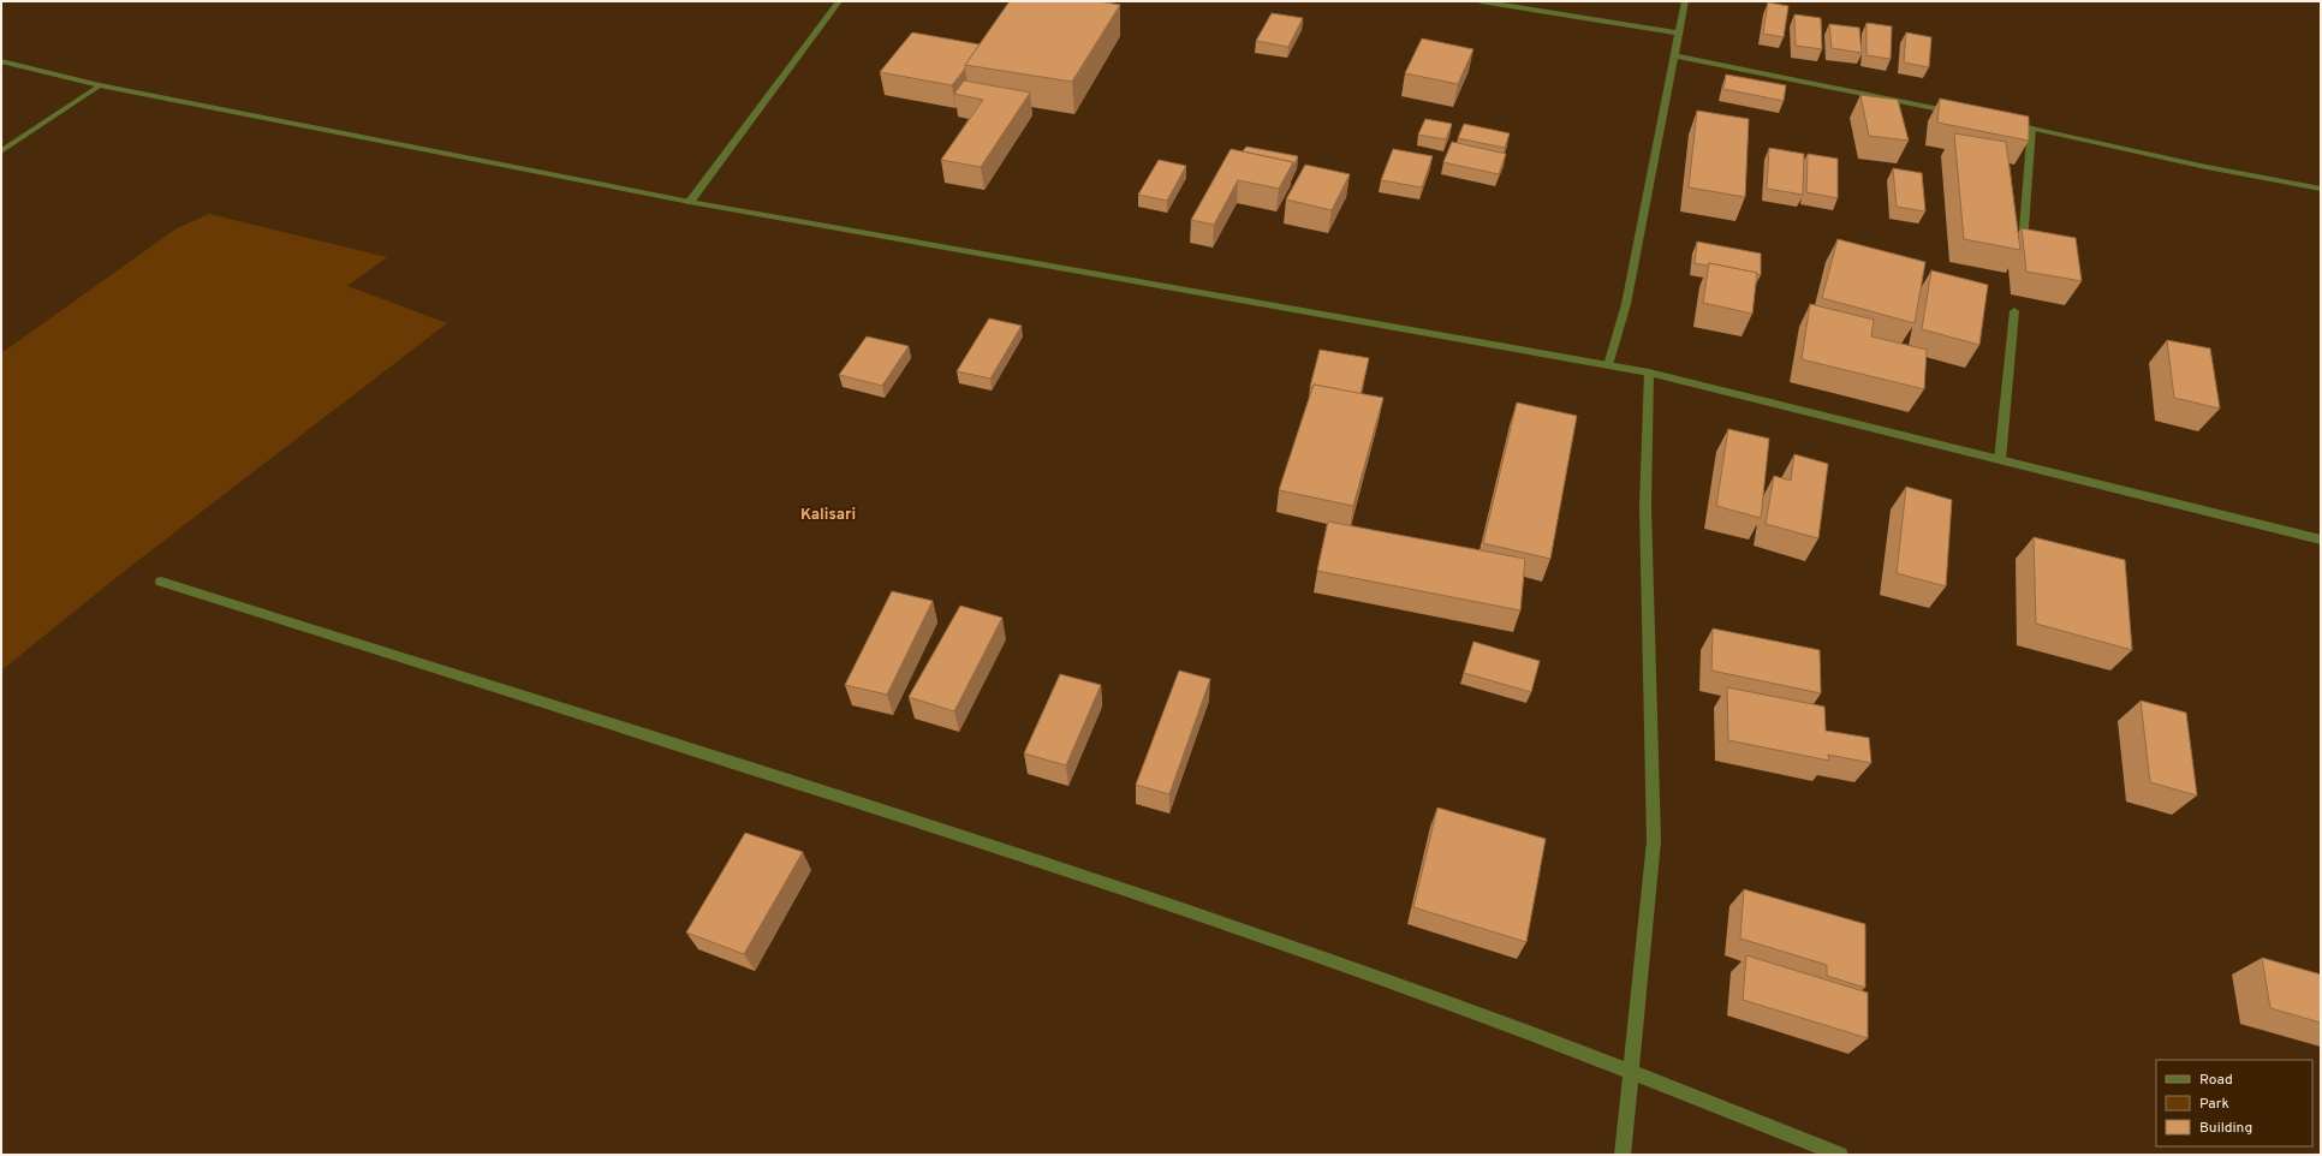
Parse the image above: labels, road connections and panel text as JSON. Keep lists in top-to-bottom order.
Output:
{
  "districts": ["Kalisari"],
  "legend": ["Road", "Park", "Building"]
}
